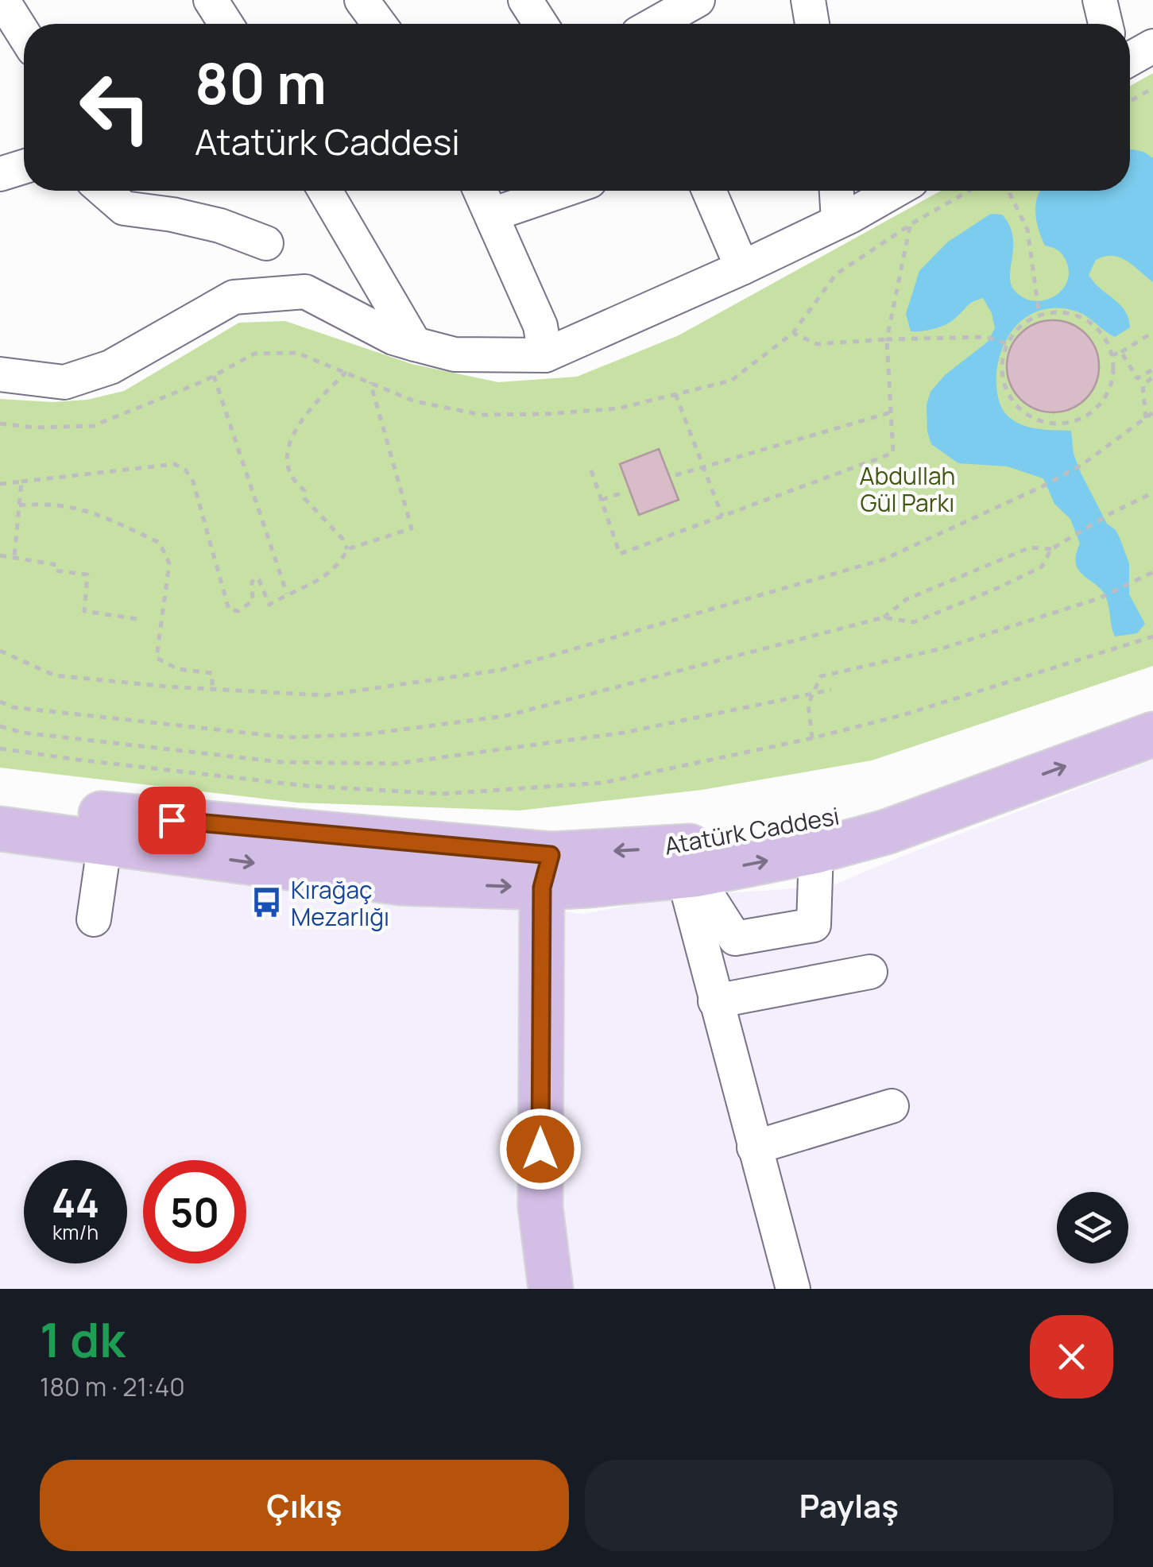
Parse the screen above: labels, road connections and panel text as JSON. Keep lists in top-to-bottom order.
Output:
{
  "streets": {
    "main road": ["Atatürk Caddesi"]
  },
  "parks": ["Abdullah Gül Parkı"],
  "places": {
    "bus stop": ["Kırağaç Mezarlığı"]
  },
  "page": {
    "turn": ["80 m", "Atatürk Caddesi"],
    "speed": "44 km/h",
    "limit": "50",
    "heading": ["1 dk", "180 m · 21:40"],
    "buttons": ["Çıkış", "Paylaş"]
  }
}
